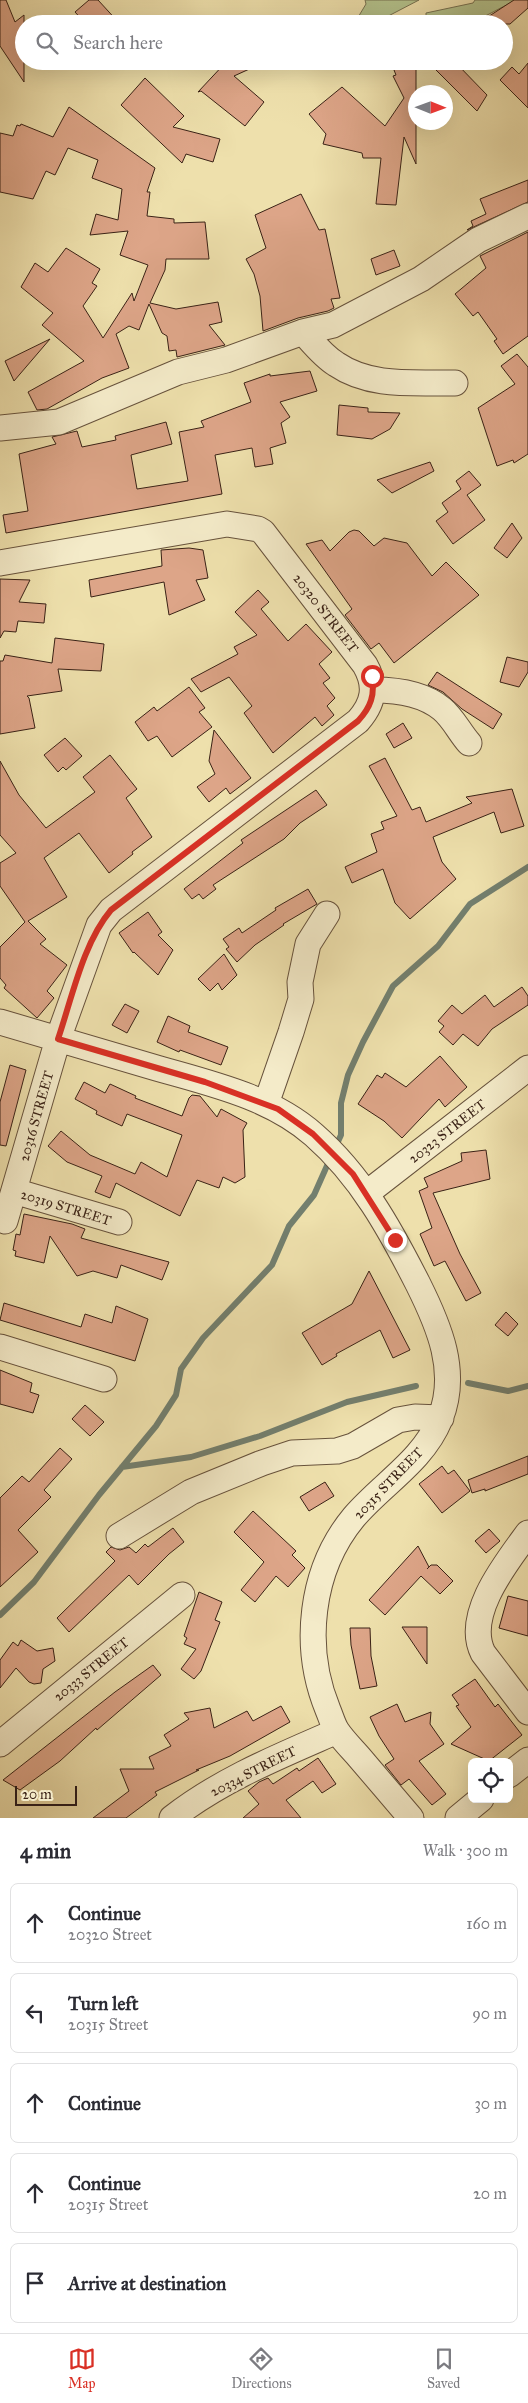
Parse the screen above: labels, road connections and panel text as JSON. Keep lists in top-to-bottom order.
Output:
{
  "streets": {
    "street": [
      "20320 STREET",
      "20316 STREET",
      "20323 STREET",
      "20319 STREET",
      "20315 STREET",
      "20333 STREET",
      "20334 STREET"
    ]
  },
  "crossings": [
    ["20316 STREET", "20319 STREET"],
    ["20323 STREET", "20315 STREET"],
    ["20315 STREET", "20334 STREET"]
  ],
  "scale_bar": "20 m",
  "north": "right",
  "page": {
    "search": "Search here",
    "scale": "20 m",
    "heading": ["4 min", "Walk · 300 m"],
    "list": [
      ["Continue", "20320 Street", "160 m"],
      ["Turn left", "20315 Street", "90 m"],
      ["Continue", "30 m"],
      ["Continue", "20315 Street", "20 m"],
      "Arrive at destination"
    ],
    "nav": ["Map", "Directions", "Saved"]
  }
}
